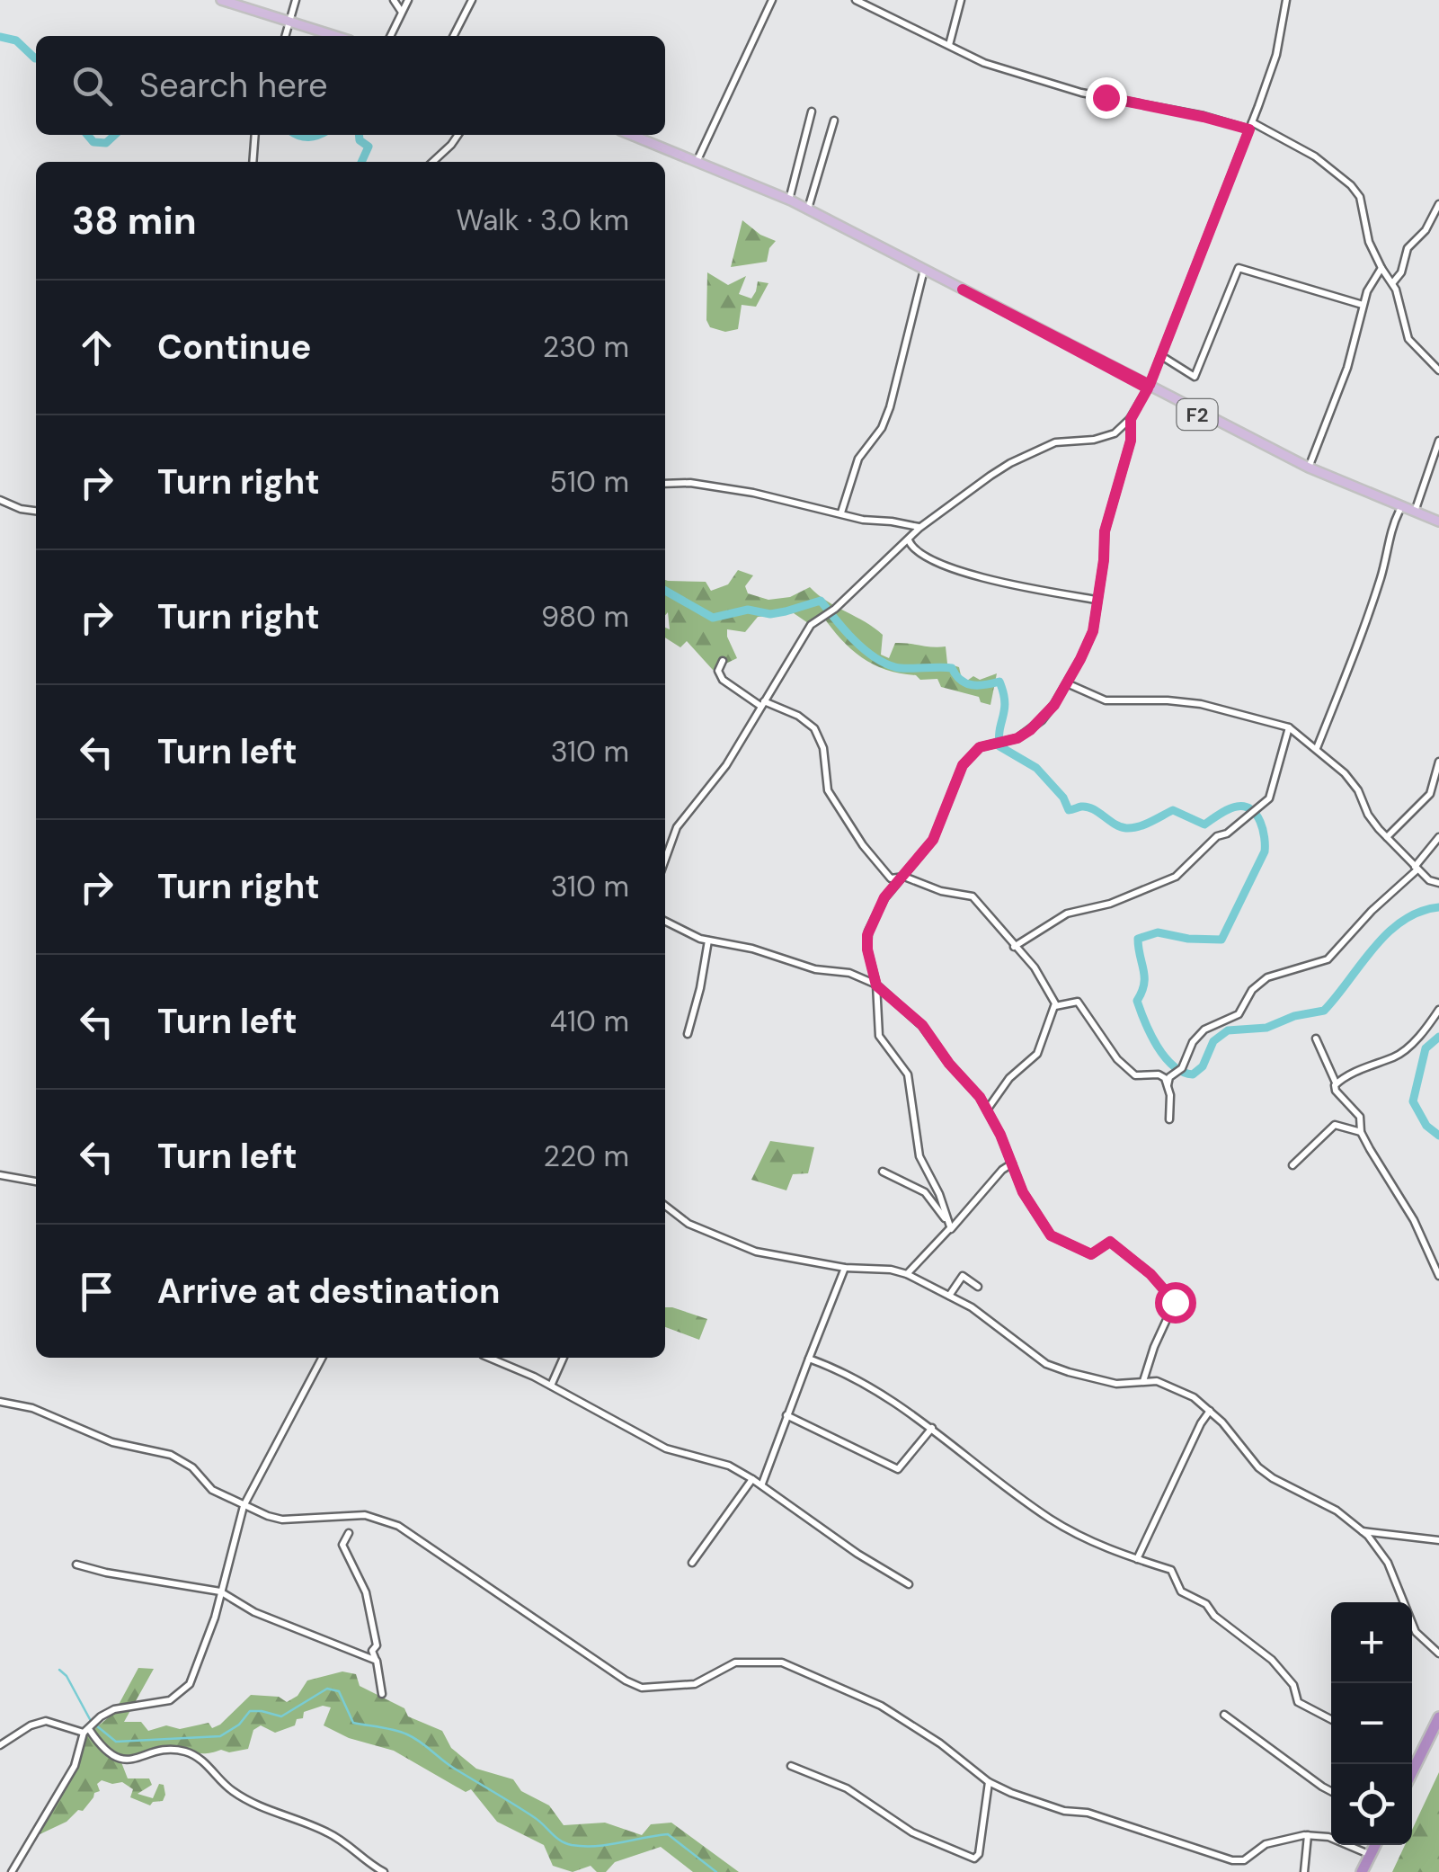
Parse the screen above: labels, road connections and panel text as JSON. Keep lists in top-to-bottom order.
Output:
{
  "streets": {
    "main road": ["F2"]
  },
  "page": {
    "search": "Search here",
    "heading": ["38 min", "Walk · 3.0 km"],
    "list": [
      ["Continue", "230 m"],
      ["Turn right", "510 m"],
      ["Turn right", "980 m"],
      ["Turn left", "310 m"],
      ["Turn right", "310 m"],
      ["Turn left", "410 m"],
      ["Turn left", "220 m"],
      "Arrive at destination"
    ],
    "map_buttons": ["+", "−"]
  }
}
